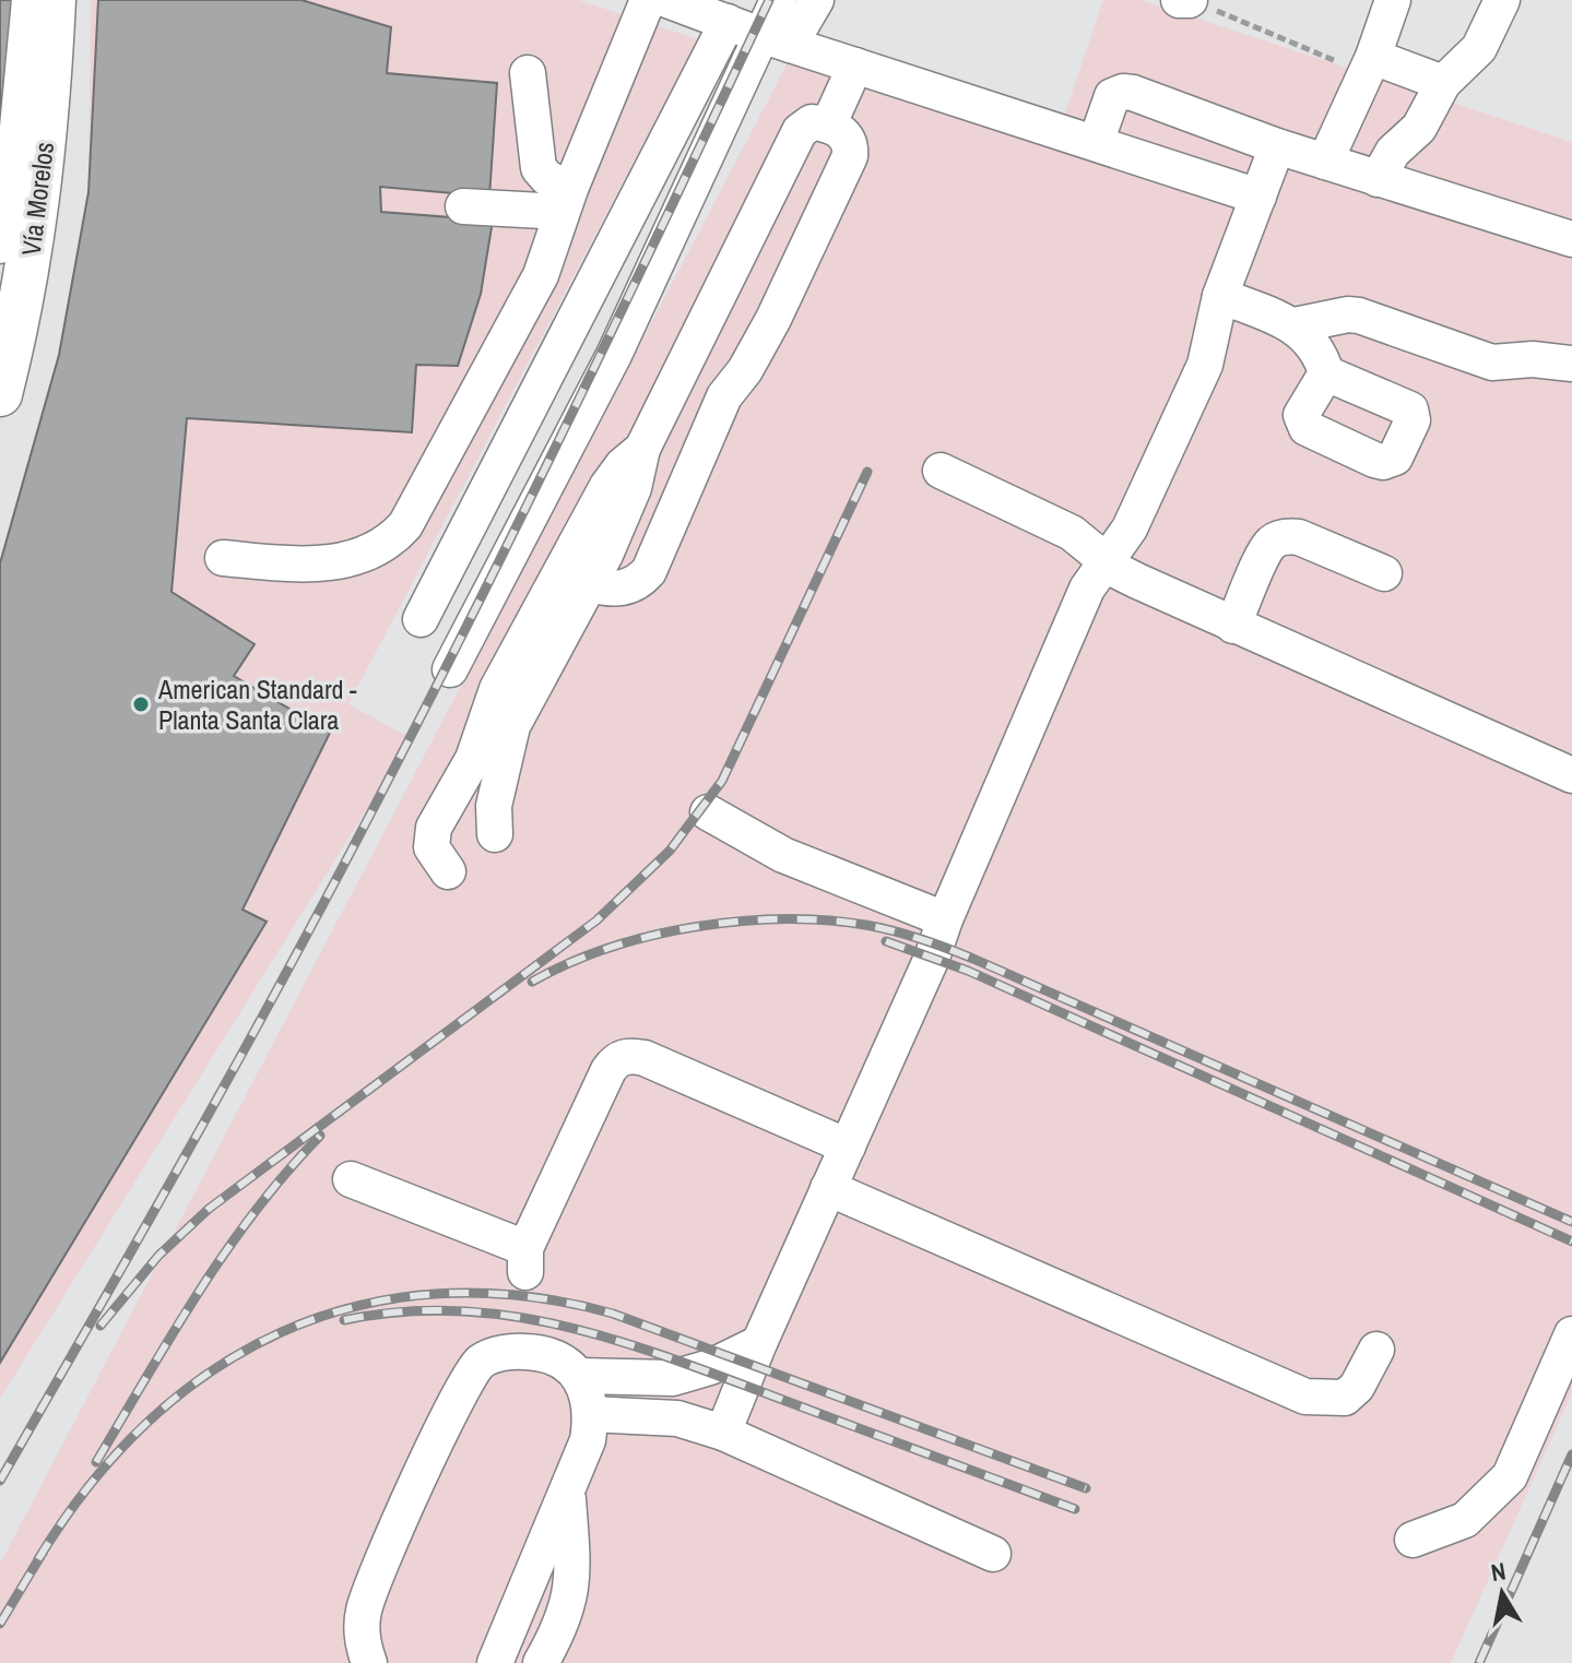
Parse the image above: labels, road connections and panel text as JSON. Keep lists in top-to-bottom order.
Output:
{
  "streets": {
    "main road": ["Vía Morelos"]
  },
  "places": ["American Standard - Planta Santa Clara"],
  "north": "top"
}
